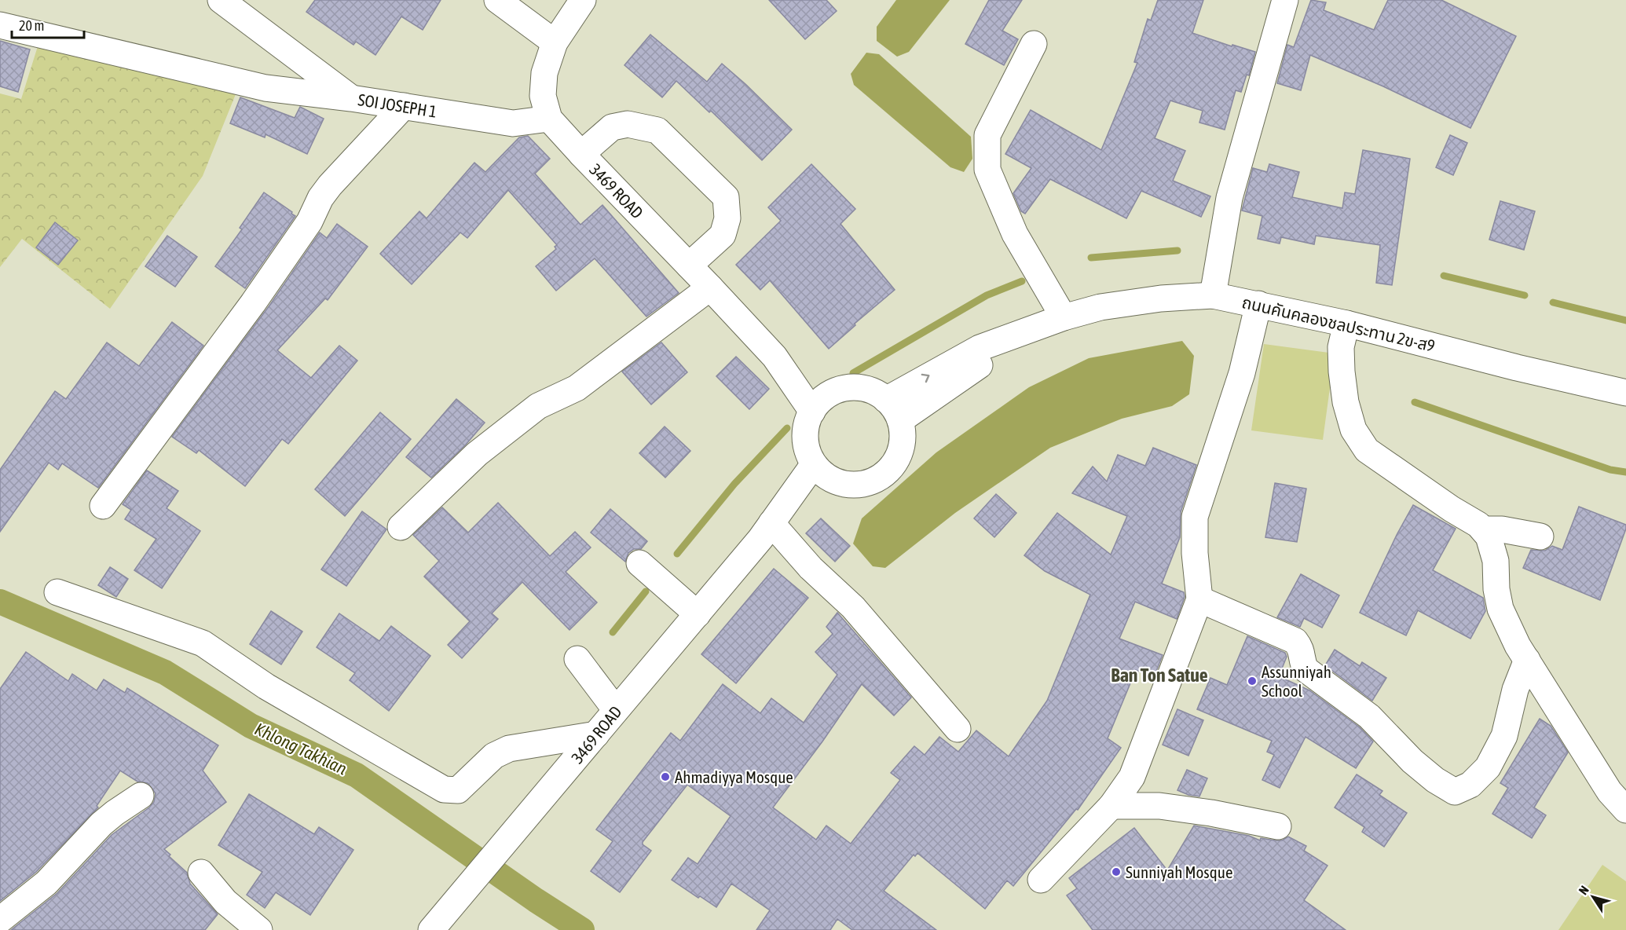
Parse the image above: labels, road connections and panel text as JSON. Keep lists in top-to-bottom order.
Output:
{
  "streets": {
    "street": ["SOI JOSEPH 1", "3469 ROAD", "ถนนคันคลองชลประทาน 2ข-ส9"]
  },
  "crossings": [
    ["SOI JOSEPH 1", "3469 ROAD"],
    ["3469 ROAD", "ถนนคันคลองชลประทาน 2ข-ส9"]
  ],
  "districts": ["Ban Ton Satue"],
  "water": ["Khlong Takhian"],
  "places": ["Assunniyah School", "Ahmadiyya Mosque", "Sunniyah Mosque"],
  "scale_bar": "20 m",
  "north": "top left"
}
